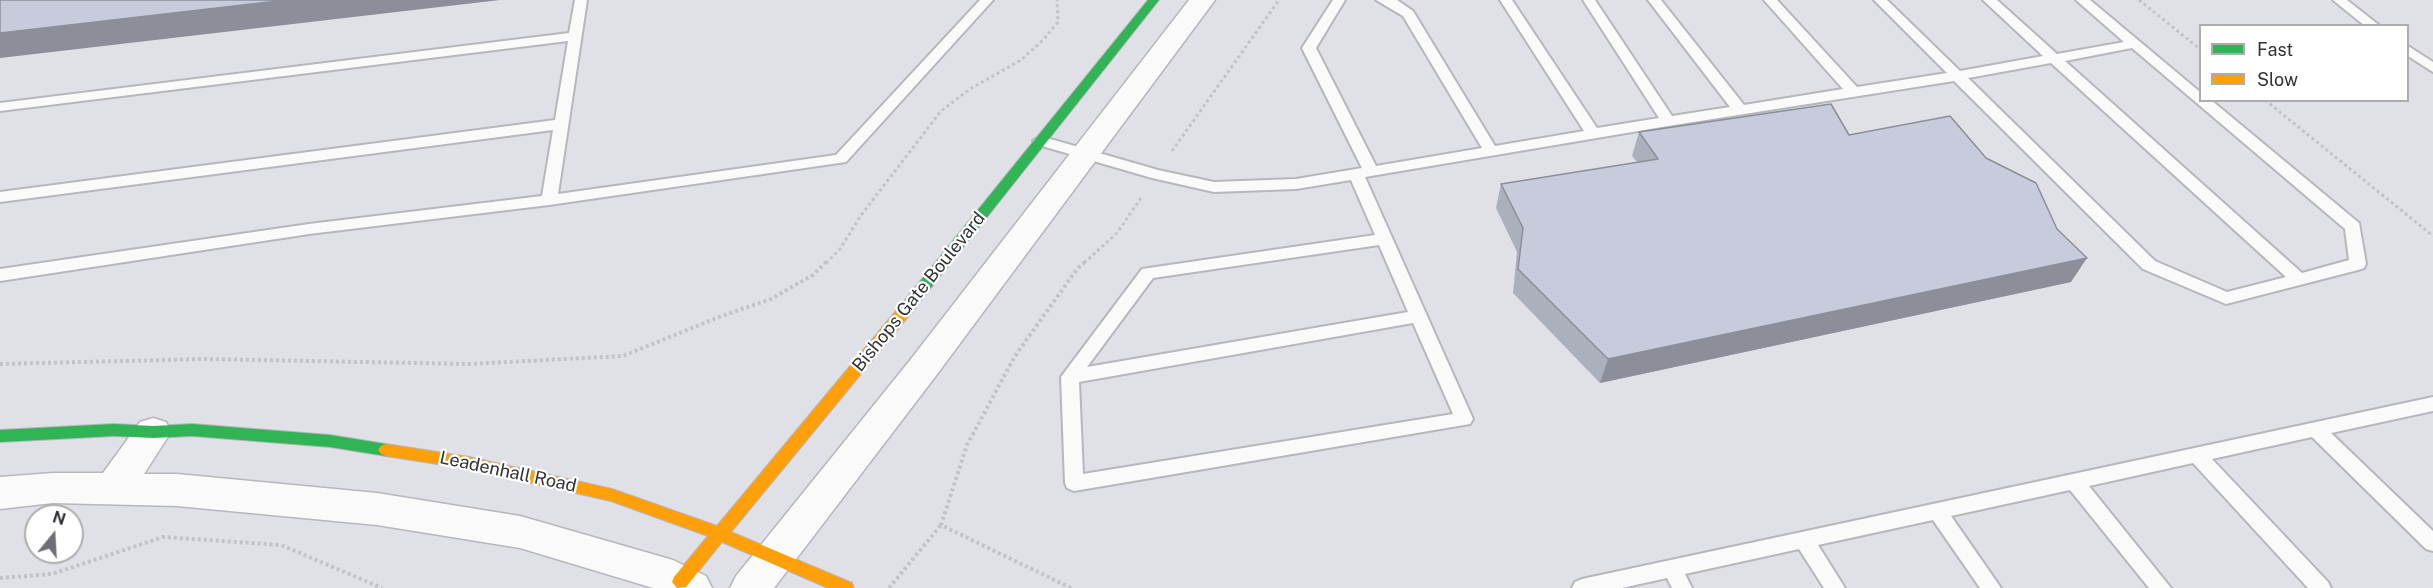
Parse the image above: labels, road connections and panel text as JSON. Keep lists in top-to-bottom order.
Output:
{
  "streets": {
    "street": ["Bishops Gate Boulevard", "Leadenhall Road"]
  },
  "crossings": [
    ["Bishops Gate Boulevard", "Leadenhall Road"]
  ],
  "legend": ["Fast", "Slow"],
  "north": "top"
}
